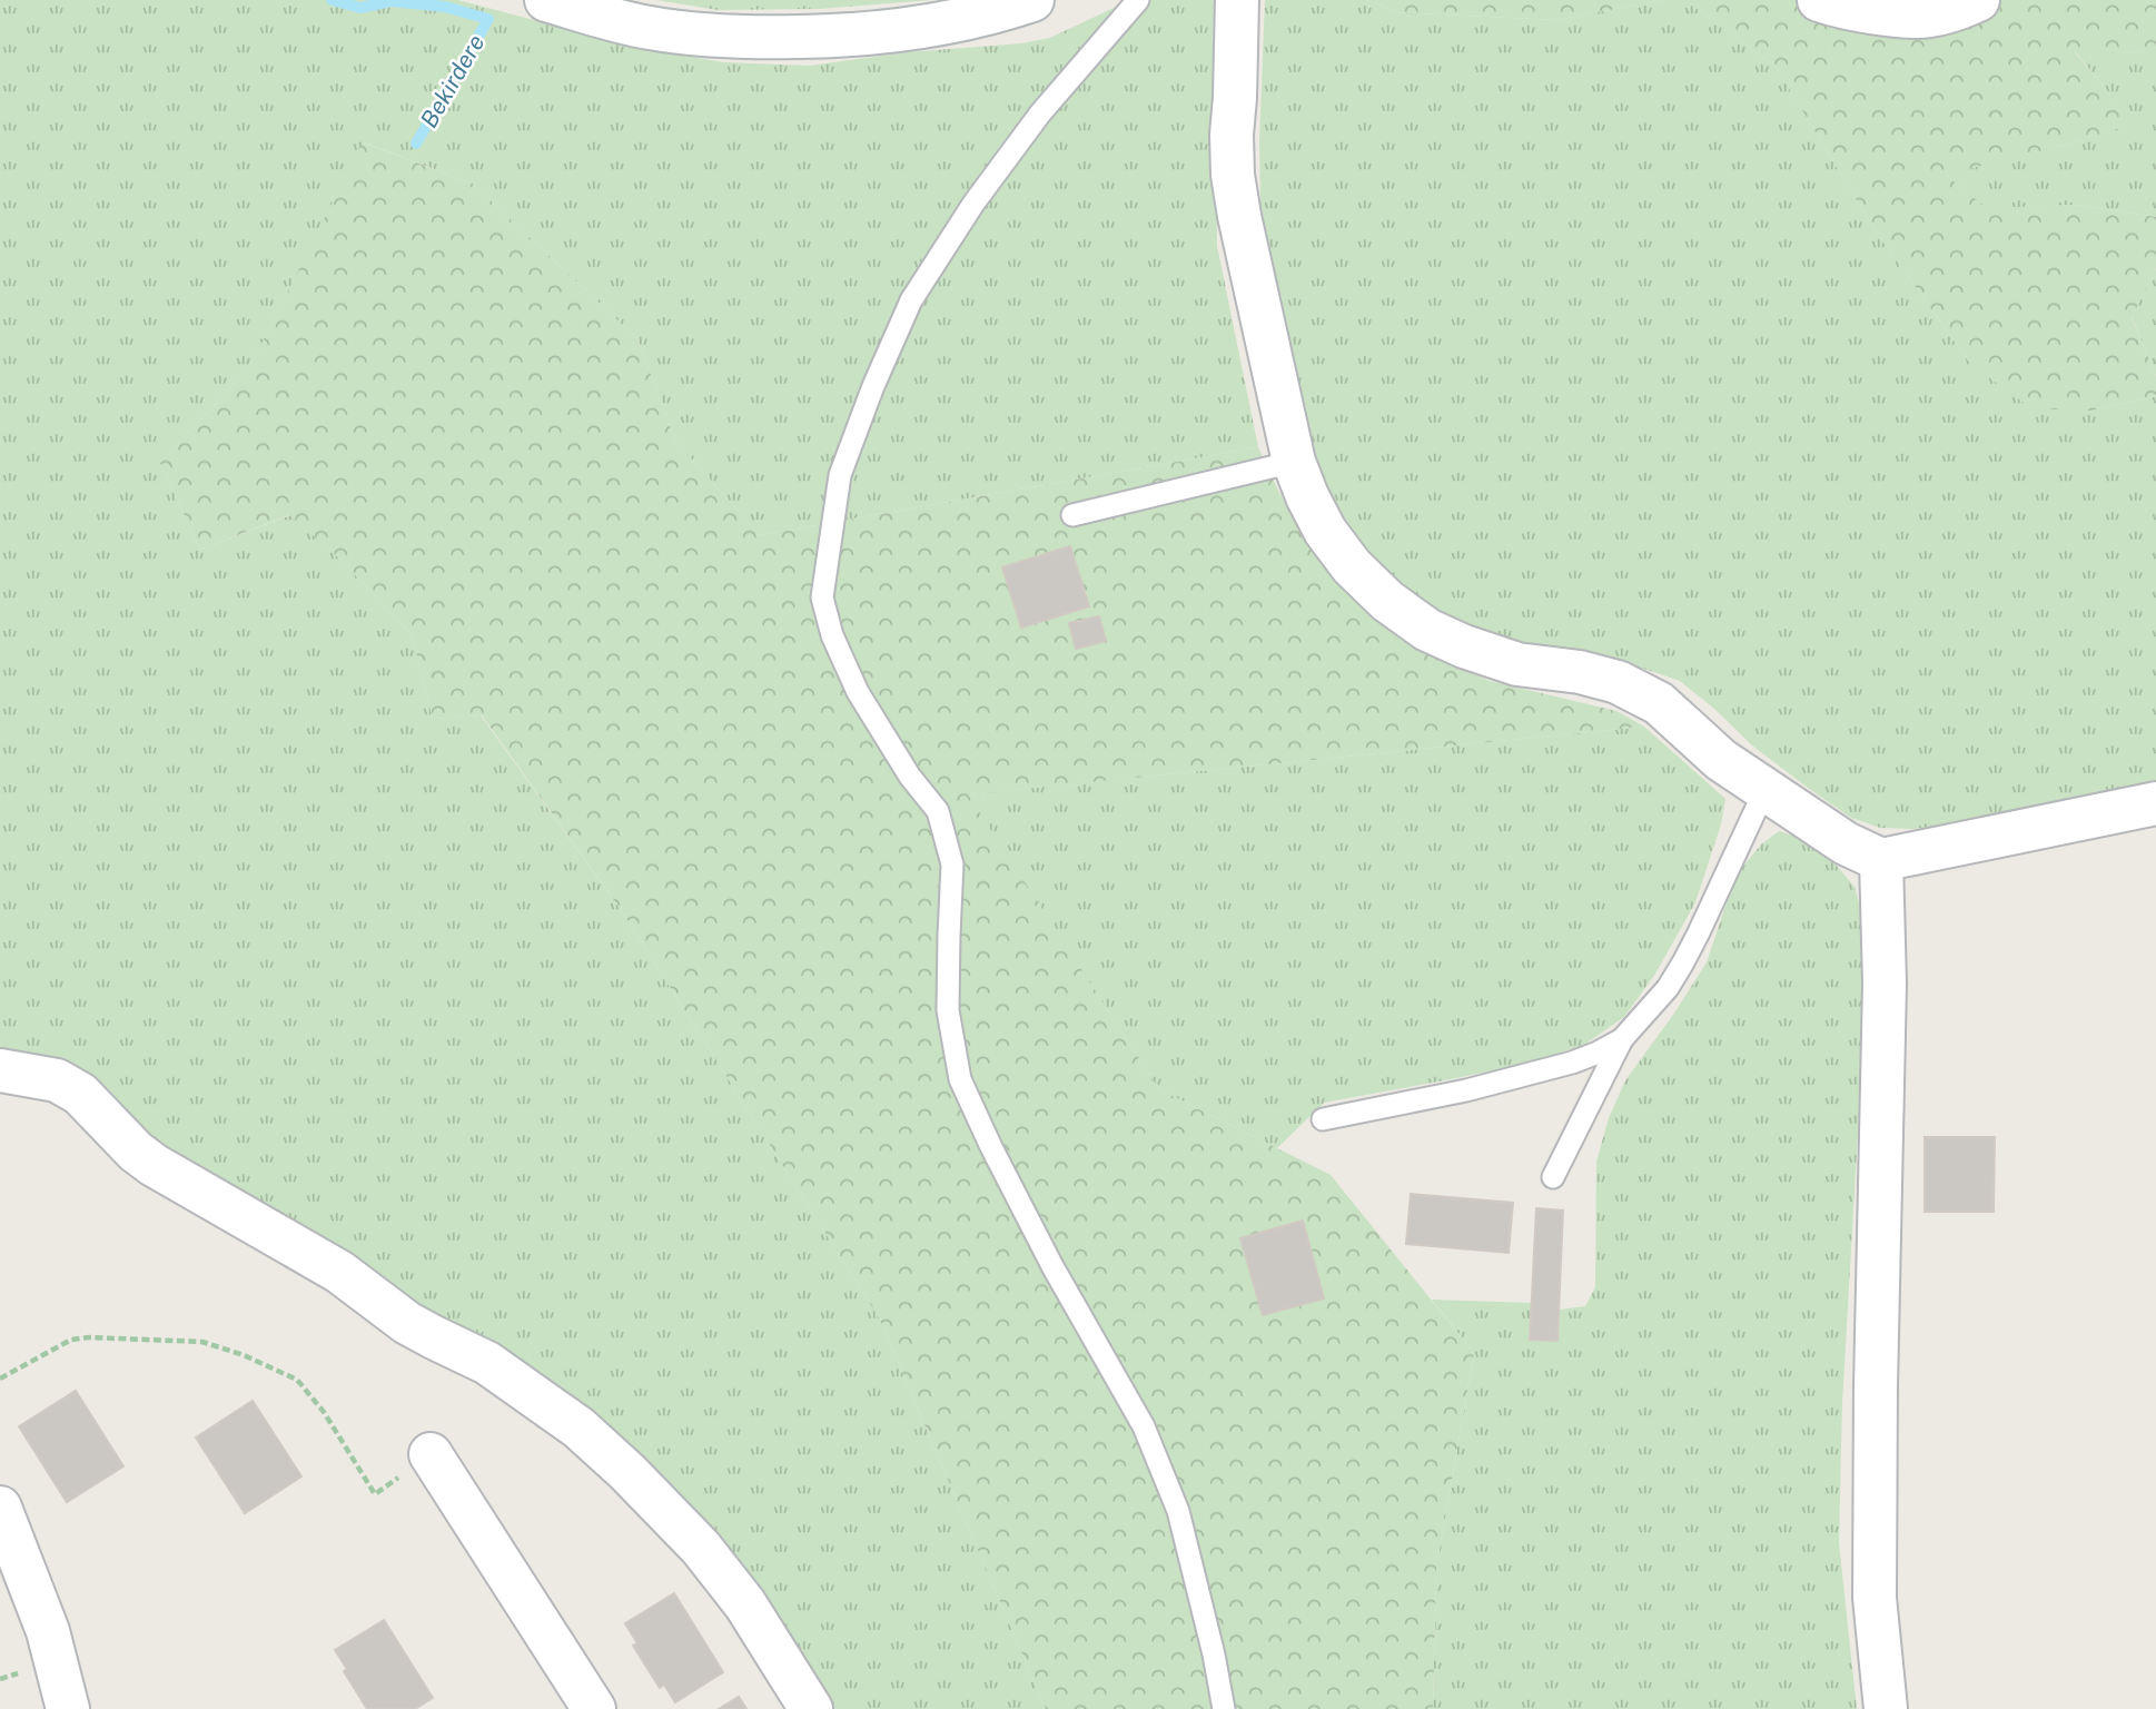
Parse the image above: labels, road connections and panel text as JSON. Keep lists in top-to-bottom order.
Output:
{
  "water": ["Bekirdere"]
}
